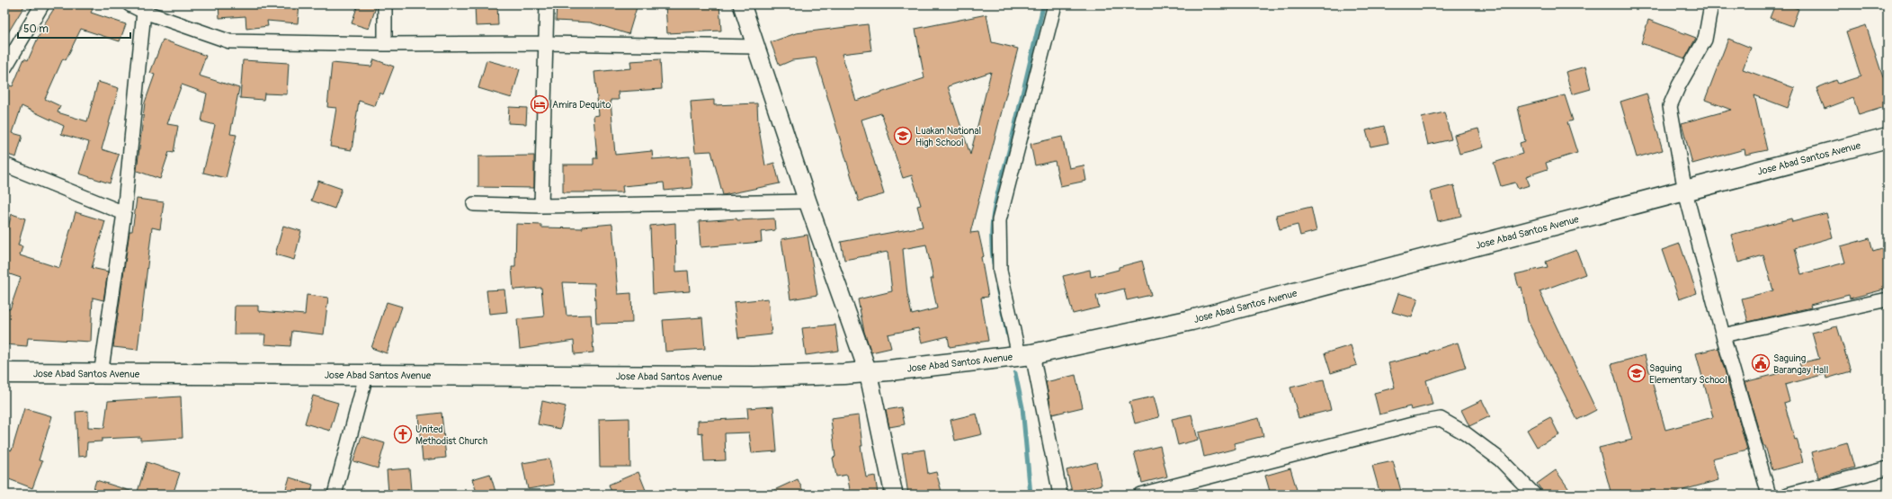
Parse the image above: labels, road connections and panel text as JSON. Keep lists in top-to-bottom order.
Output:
{
  "streets": {
    "highway": ["Jose Abad Santos Avenue"]
  },
  "places": {
    "hotel": ["Amira Dequito"],
    "school or university": ["Luakan National High School", "Saguing Elementary School"],
    "public building": ["Saguing Barangay Hall"],
    "church": ["United Methodist Church"]
  },
  "scale_bar": "50 m"
}
